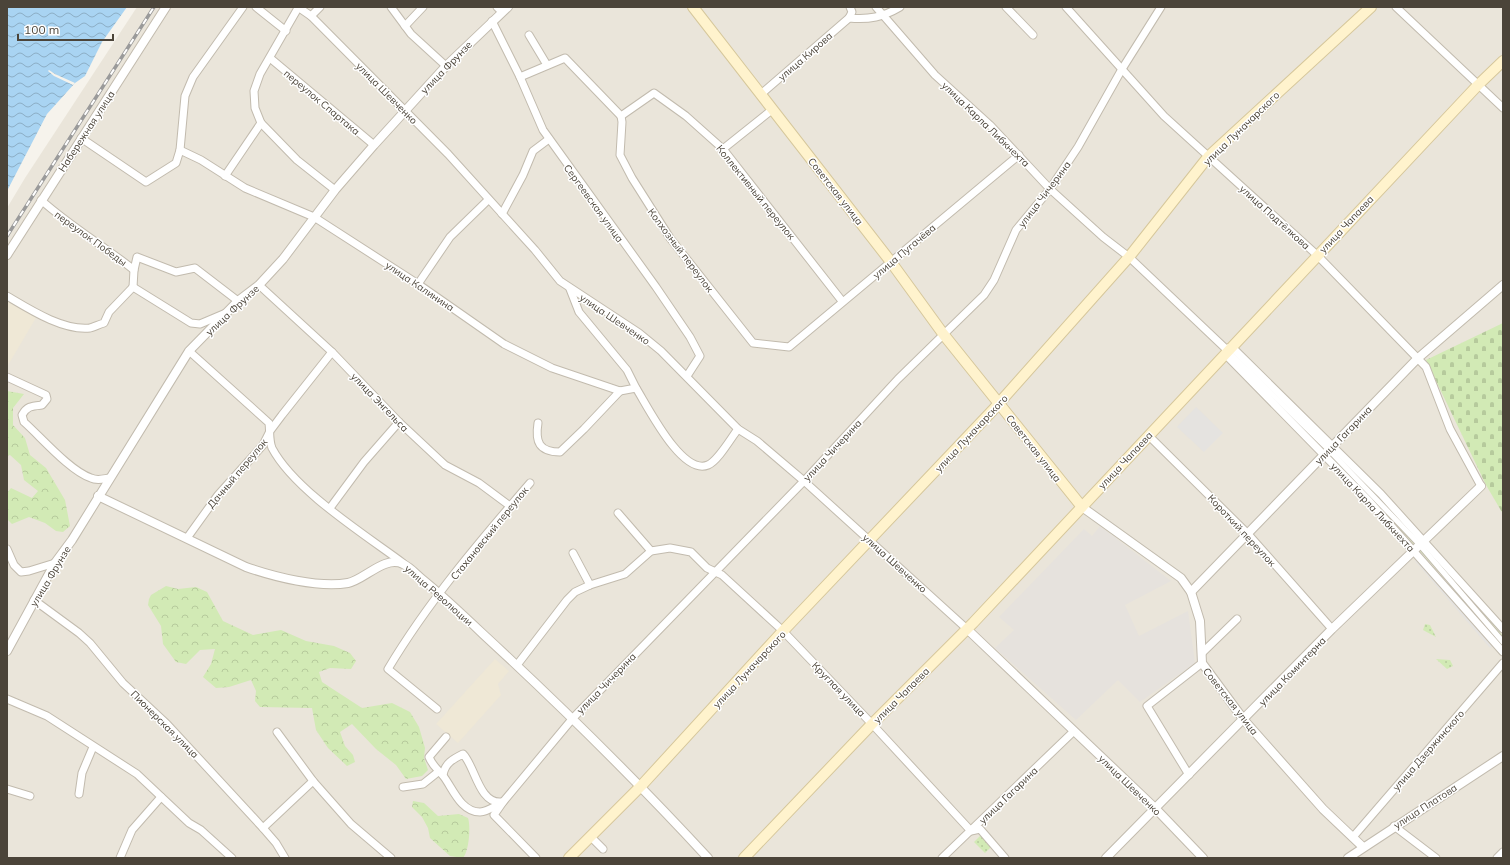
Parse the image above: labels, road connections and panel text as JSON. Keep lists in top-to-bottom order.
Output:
{
  "streets": {
    "main road": ["улица Луначарского", "Советская улица", "улица Чапаева"],
    "street": [
      "улица Кирова",
      "улица Фрунзе",
      "улица Шевченко",
      "переулок Спартака",
      "улица Карла Либкнехта",
      "Набережная улица",
      "Коллективный переулок",
      "улица Чичерина",
      "Сергеевская улица",
      "улица Подтёлкова",
      "переулок Победы",
      "Колхозный переулок",
      "улица Пугачёва",
      "улица Калинина",
      "улица Энгельса",
      "улица Гагарина",
      "Дачный переулок",
      "Короткий переулок",
      "Стахановский переулок",
      "улица Революции",
      "улица Коминтерна",
      "Круглая улица",
      "Пионерская улица",
      "улица Дзержинского",
      "улица Платова"
    ]
  },
  "crossings": [
    ["улица Кирова", "Советская улица"],
    ["улица Фрунзе", "улица Шевченко"],
    ["улица Фрунзе", "переулок Спартака"],
    ["улица Фрунзе", "Сергеевская улица"],
    ["улица Фрунзе", "переулок Победы"],
    ["улица Фрунзе", "улица Калинина"],
    ["улица Фрунзе", "улица Энгельса"],
    ["улица Фрунзе", "улица Революции"],
    ["улица Фрунзе", "Пионерская улица"],
    ["улица Шевченко", "улица Луначарского"],
    ["улица Шевченко", "улица Чичерина"],
    ["улица Шевченко", "Сергеевская улица"],
    ["улица Шевченко", "улица Чапаева"],
    ["улица Шевченко", "улица Калинина"],
    ["улица Шевченко", "улица Гагарина"],
    ["улица Шевченко", "улица Коминтерна"],
    ["улица Карла Либкнехта", "улица Луначарского"],
    ["улица Карла Либкнехта", "улица Чичерина"],
    ["улица Карла Либкнехта", "улица Чапаева"],
    ["улица Карла Либкнехта", "улица Пугачёва"],
    ["улица Карла Либкнехта", "улица Гагарина"],
    ["улица Карла Либкнехта", "улица Коминтерна"],
    ["улица Луначарского", "Советская улица"],
    ["улица Луначарского", "улица Подтёлкова"],
    ["улица Луначарского", "улица Революции"],
    ["улица Луначарского", "Круглая улица"],
    ["Набережная улица", "переулок Победы"],
    ["Советская улица", "улица Чичерина"],
    ["Советская улица", "улица Чапаева"],
    ["Советская улица", "улица Пугачёва"],
    ["Советская улица", "улица Гагарина"],
    ["Советская улица", "улица Коминтерна"],
    ["Советская улица", "улица Дзержинского"],
    ["Советская улица", "улица Платова"],
    ["Коллективный переулок", "Колхозный переулок"],
    ["Коллективный переулок", "улица Пугачёва"],
    ["улица Чичерина", "улица Подтёлкова"],
    ["улица Чичерина", "улица Революции"],
    ["улица Чичерина", "Круглая улица"],
    ["улица Подтёлкова", "улица Чапаева"],
    ["улица Подтёлкова", "улица Гагарина"],
    ["улица Подтёлкова", "улица Коминтерна"],
    ["улица Чапаева", "Короткий переулок"],
    ["улица Чапаева", "Круглая улица"],
    ["Колхозный переулок", "улица Пугачёва"],
    ["улица Энгельса", "Дачный переулок"],
    ["улица Энгельса", "Стахановский переулок"],
    ["улица Гагарина", "Короткий переулок"],
    ["улица Гагарина", "Круглая улица"],
    ["Дачный переулок", "улица Революции"],
    ["Короткий переулок", "улица Коминтерна"],
    ["Стахановский переулок", "улица Революции"]
  ],
  "scale_bar": "100 m"
}
